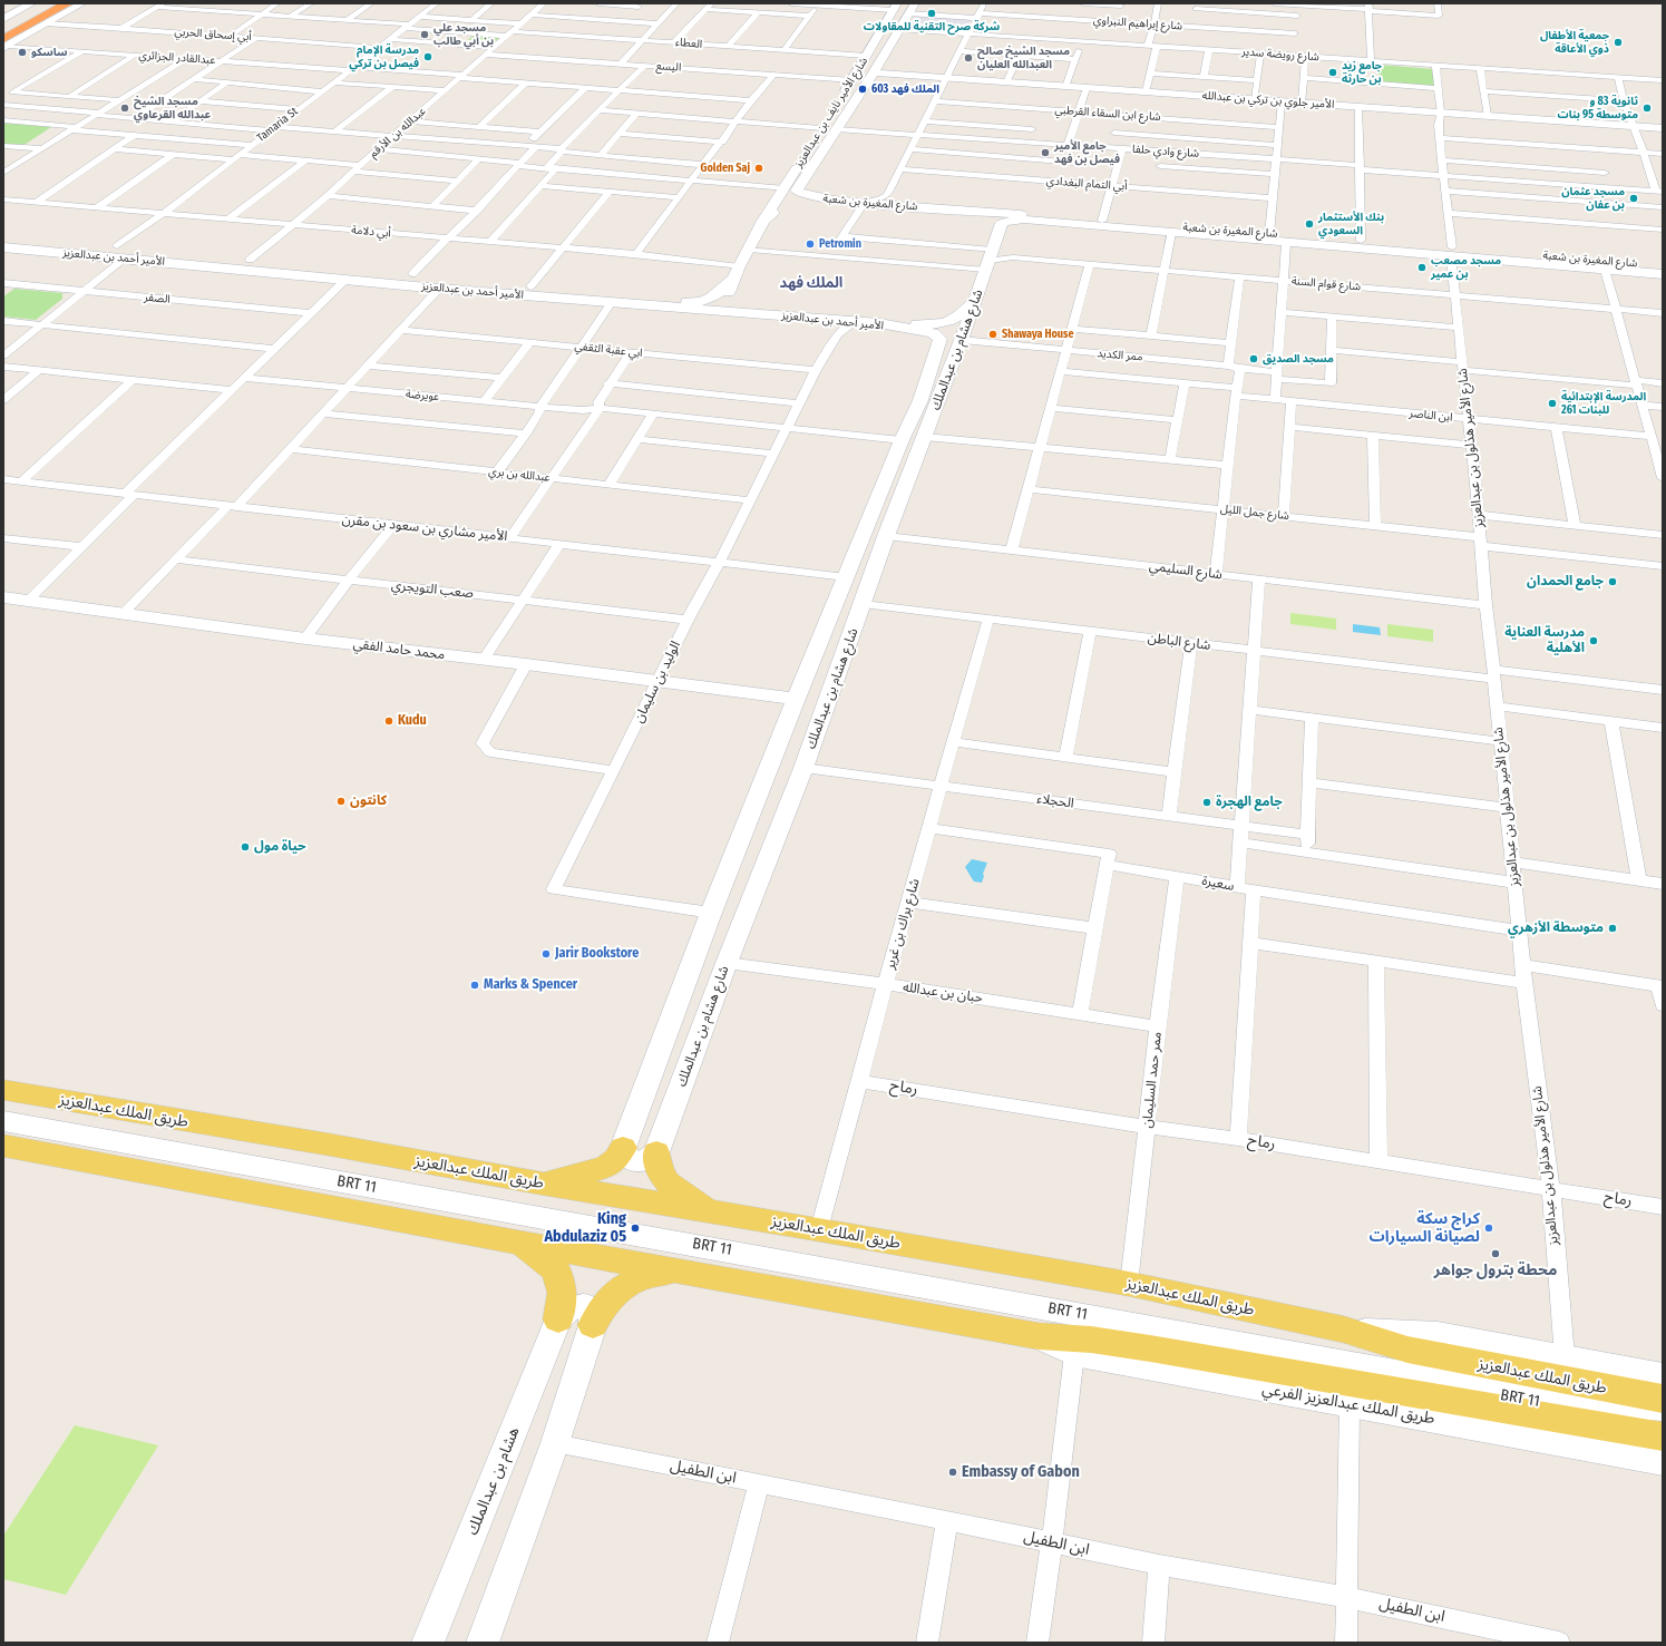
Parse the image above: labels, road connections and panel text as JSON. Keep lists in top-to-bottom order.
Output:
{
  "streets": {
    "main road": ["طريق الملك عبدالعزيز"],
    "street": [
      "شارع إبراهيم النبراوي",
      "أبي إسحاق الحربي",
      "العطاء",
      "شارع رويضة سدير",
      "عبدالقادر الجزائري",
      "اليسع",
      "الأمير جلوي بن تركي بن عبدالله",
      "شارع الأمير نايف بن عبدالعزيز",
      "شارع ابن السقاء القرطبي",
      "Tamaria St",
      "عبدالله بن الأرقم",
      "شارع وادي حلفا",
      "أبي التمام البغدادي",
      "شارع المغيرة بن شعبة",
      "أبي دلامة",
      "الأمير أحمد بن عبدالعزيز",
      "شارع قوام السنة",
      "الصقر",
      "ابي عقبة الثقفي",
      "شارع هشام بن عبدالملك",
      "ممر الكديد",
      "عويرضة",
      "ابن الناصر",
      "شارع الأمير هذلول بن عبدالعزيز",
      "عبدالله بن بري",
      "شارع جمل الليل",
      "الأمير مشاري بن سعود بن مقرن",
      "شارع السليمي",
      "صعب التويجري",
      "شارع الباطن",
      "محمد حامد الفقي",
      "الوليد بن سليمان",
      "الحجلاء",
      "سعيرة",
      "شارع براك بن غرير",
      "حبان بن عبدالله",
      "ممر حمد السليمان",
      "رماح",
      "BRT 11",
      "طريق الملك عبدالعزيز الفرعي",
      "ابن الطفيل",
      "هشام بن عبدالملك"
    ]
  },
  "crossings": [
    ["شارع إبراهيم النبراوي", "شارع رويضة سدير"],
    ["شارع إبراهيم النبراوي", "شارع الأمير نايف بن عبدالعزيز"],
    ["أبي إسحاق الحربي", "Tamaria St"],
    ["العطاء", "شارع الأمير نايف بن عبدالعزيز"],
    ["العطاء", "Tamaria St"],
    ["العطاء", "عبدالله بن الأرقم"],
    ["شارع رويضة سدير", "شارع الأمير نايف بن عبدالعزيز"],
    ["شارع رويضة سدير", "شارع الأمير هذلول بن عبدالعزيز"],
    ["عبدالقادر الجزائري", "Tamaria St"],
    ["عبدالقادر الجزائري", "عبدالله بن الأرقم"],
    ["اليسع", "شارع الأمير نايف بن عبدالعزيز"],
    ["اليسع", "عبدالله بن الأرقم"],
    ["الأمير جلوي بن تركي بن عبدالله", "شارع الأمير نايف بن عبدالعزيز"],
    ["الأمير جلوي بن تركي بن عبدالله", "شارع الأمير هذلول بن عبدالعزيز"],
    ["شارع الأمير نايف بن عبدالعزيز", "شارع وادي حلفا"],
    ["شارع الأمير نايف بن عبدالعزيز", "شارع المغيرة بن شعبة"],
    ["شارع الأمير نايف بن عبدالعزيز", "أبي دلامة"],
    ["شارع الأمير نايف بن عبدالعزيز", "الأمير أحمد بن عبدالعزيز"],
    ["Tamaria St", "أبي دلامة"],
    ["Tamaria St", "الأمير أحمد بن عبدالعزيز"],
    ["عبدالله بن الأرقم", "أبي دلامة"],
    ["عبدالله بن الأرقم", "الأمير أحمد بن عبدالعزيز"],
    ["شارع وادي حلفا", "شارع الأمير هذلول بن عبدالعزيز"],
    ["شارع المغيرة بن شعبة", "شارع هشام بن عبدالملك"],
    ["شارع المغيرة بن شعبة", "شارع الأمير هذلول بن عبدالعزيز"],
    ["الأمير أحمد بن عبدالعزيز", "شارع هشام بن عبدالملك"],
    ["الأمير أحمد بن عبدالعزيز", "الوليد بن سليمان"],
    ["شارع قوام السنة", "شارع هشام بن عبدالملك"],
    ["شارع قوام السنة", "شارع الأمير هذلول بن عبدالعزيز"],
    ["ابي عقبة الثقفي", "الوليد بن سليمان"],
    ["شارع هشام بن عبدالملك", "ممر الكديد"],
    ["شارع هشام بن عبدالملك", "عويرضة"],
    ["شارع هشام بن عبدالملك", "الأمير مشاري بن سعود بن مقرن"],
    ["شارع هشام بن عبدالملك", "شارع السليمي"],
    ["شارع هشام بن عبدالملك", "شارع الباطن"],
    ["شارع هشام بن عبدالملك", "محمد حامد الفقي"],
    ["شارع هشام بن عبدالملك", "الوليد بن سليمان"],
    ["شارع هشام بن عبدالملك", "الحجلاء"],
    ["شارع هشام بن عبدالملك", "حبان بن عبدالله"],
    ["عويرضة", "الوليد بن سليمان"],
    ["ابن الناصر", "شارع الأمير هذلول بن عبدالعزيز"],
    ["شارع الأمير هذلول بن عبدالعزيز", "شارع جمل الليل"],
    ["شارع الأمير هذلول بن عبدالعزيز", "شارع السليمي"],
    ["شارع الأمير هذلول بن عبدالعزيز", "شارع الباطن"],
    ["شارع الأمير هذلول بن عبدالعزيز", "سعيرة"],
    ["شارع الأمير هذلول بن عبدالعزيز", "رماح"],
    ["عبدالله بن بري", "الوليد بن سليمان"],
    ["الأمير مشاري بن سعود بن مقرن", "الوليد بن سليمان"],
    ["صعب التويجري", "الوليد بن سليمان"],
    ["شارع الباطن", "شارع براك بن غرير"],
    ["محمد حامد الفقي", "الوليد بن سليمان"],
    ["الحجلاء", "شارع براك بن غرير"],
    ["سعيرة", "ممر حمد السليمان"],
    ["شارع براك بن غرير", "حبان بن عبدالله"],
    ["شارع براك بن غرير", "رماح"],
    ["شارع براك بن غرير", "طريق الملك عبدالعزيز"],
    ["حبان بن عبدالله", "ممر حمد السليمان"],
    ["ممر حمد السليمان", "رماح"],
    ["ممر حمد السليمان", "طريق الملك عبدالعزيز"]
  ],
  "districts": ["الملك فهد"],
  "places": [
    "شركة صرح التقنية للمقاولات",
    "مسجد علي بن أبي طالب",
    "جمعية الأطفال ذوي الأعاقة",
    "ساسكو",
    "مدرسة الإمام فيصل بن تركي",
    "مسجد الشيخ صالح العبدالله العليان",
    "جامع زيد بن حارثة",
    "الملك فهد 603",
    "مسجد الشيخ عبدالله القرعاوي",
    "ثانوية 83 و متوسطة 95 بنات",
    "جامع الأمير فيصل بن فهد",
    "Golden Saj",
    "مسجد عثمان بن عفان",
    "بنك الأستثمار السعودي",
    "Petromin",
    "مسجد مصعب بن عمير",
    "Shawaya House",
    "مسجد الصديق",
    "المدرسة الإبتدائية 261 للبنات",
    "جامع الحمدان",
    "مدرسة العناية الأهلية",
    "Kudu",
    "كانتون",
    "جامع الهجرة",
    "حياة مول",
    "متوسطة الأزهري",
    "Jarir Bookstore",
    "Marks & Spencer",
    "King Abdulaziz 05",
    "كراج سكة لصيانة السيارات",
    "محطة بترول جواهر",
    "Embassy of Gabon"
  ]
}
